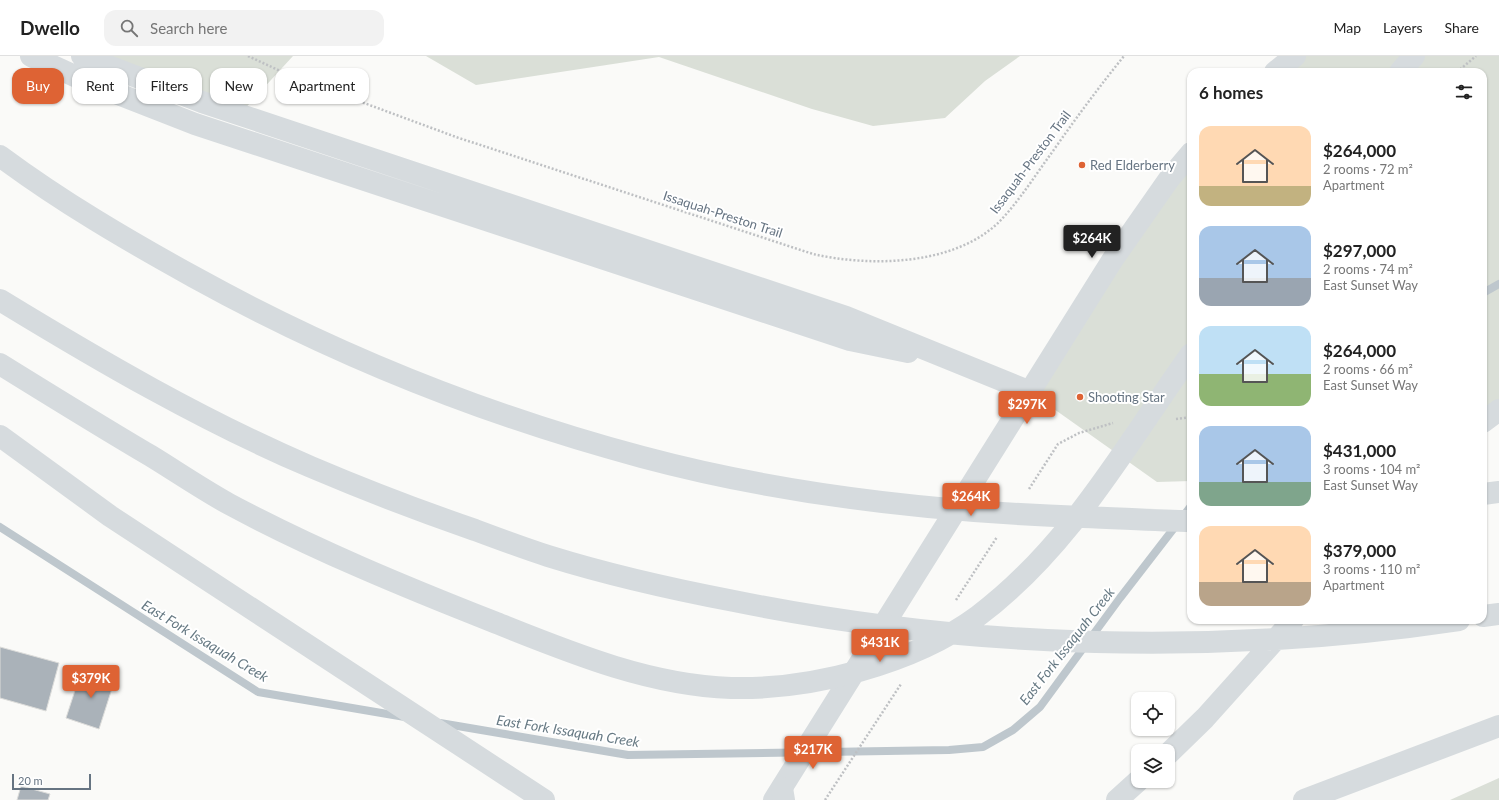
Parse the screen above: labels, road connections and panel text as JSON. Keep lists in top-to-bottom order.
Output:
{
  "streets": {
    "path": ["Issaquah-Preston Trail"]
  },
  "water": ["East Fork Issaquah Creek"],
  "places": ["Red Elderberry", "Shooting Star"],
  "scale_bar": "20 m",
  "page": {
    "header": "Dwello",
    "search": "Search here",
    "nav": ["Map", "Layers", "Share"],
    "chip": [
      "Buy",
      "Rent",
      "Filters",
      "New",
      "Apartment"
    ],
    "heading": "6 homes",
    "list": [
      {
        "name": "$264,000",
        "note": "2 rooms · 72 m² · Apartment"
      },
      {
        "name": "$297,000",
        "note": "2 rooms · 74 m² · East Sunset Way"
      },
      {
        "name": "$264,000",
        "note": "2 rooms · 66 m² · East Sunset Way"
      },
      {
        "name": "$431,000",
        "note": "3 rooms · 104 m² · East Sunset Way"
      },
      {
        "name": "$379,000",
        "note": "3 rooms · 110 m² · Apartment"
      }
    ],
    "price": [
      "$264K",
      "$297K",
      "$264K",
      "$431K",
      "$379K",
      "$217K"
    ],
    "scale": "20 m"
  }
}
